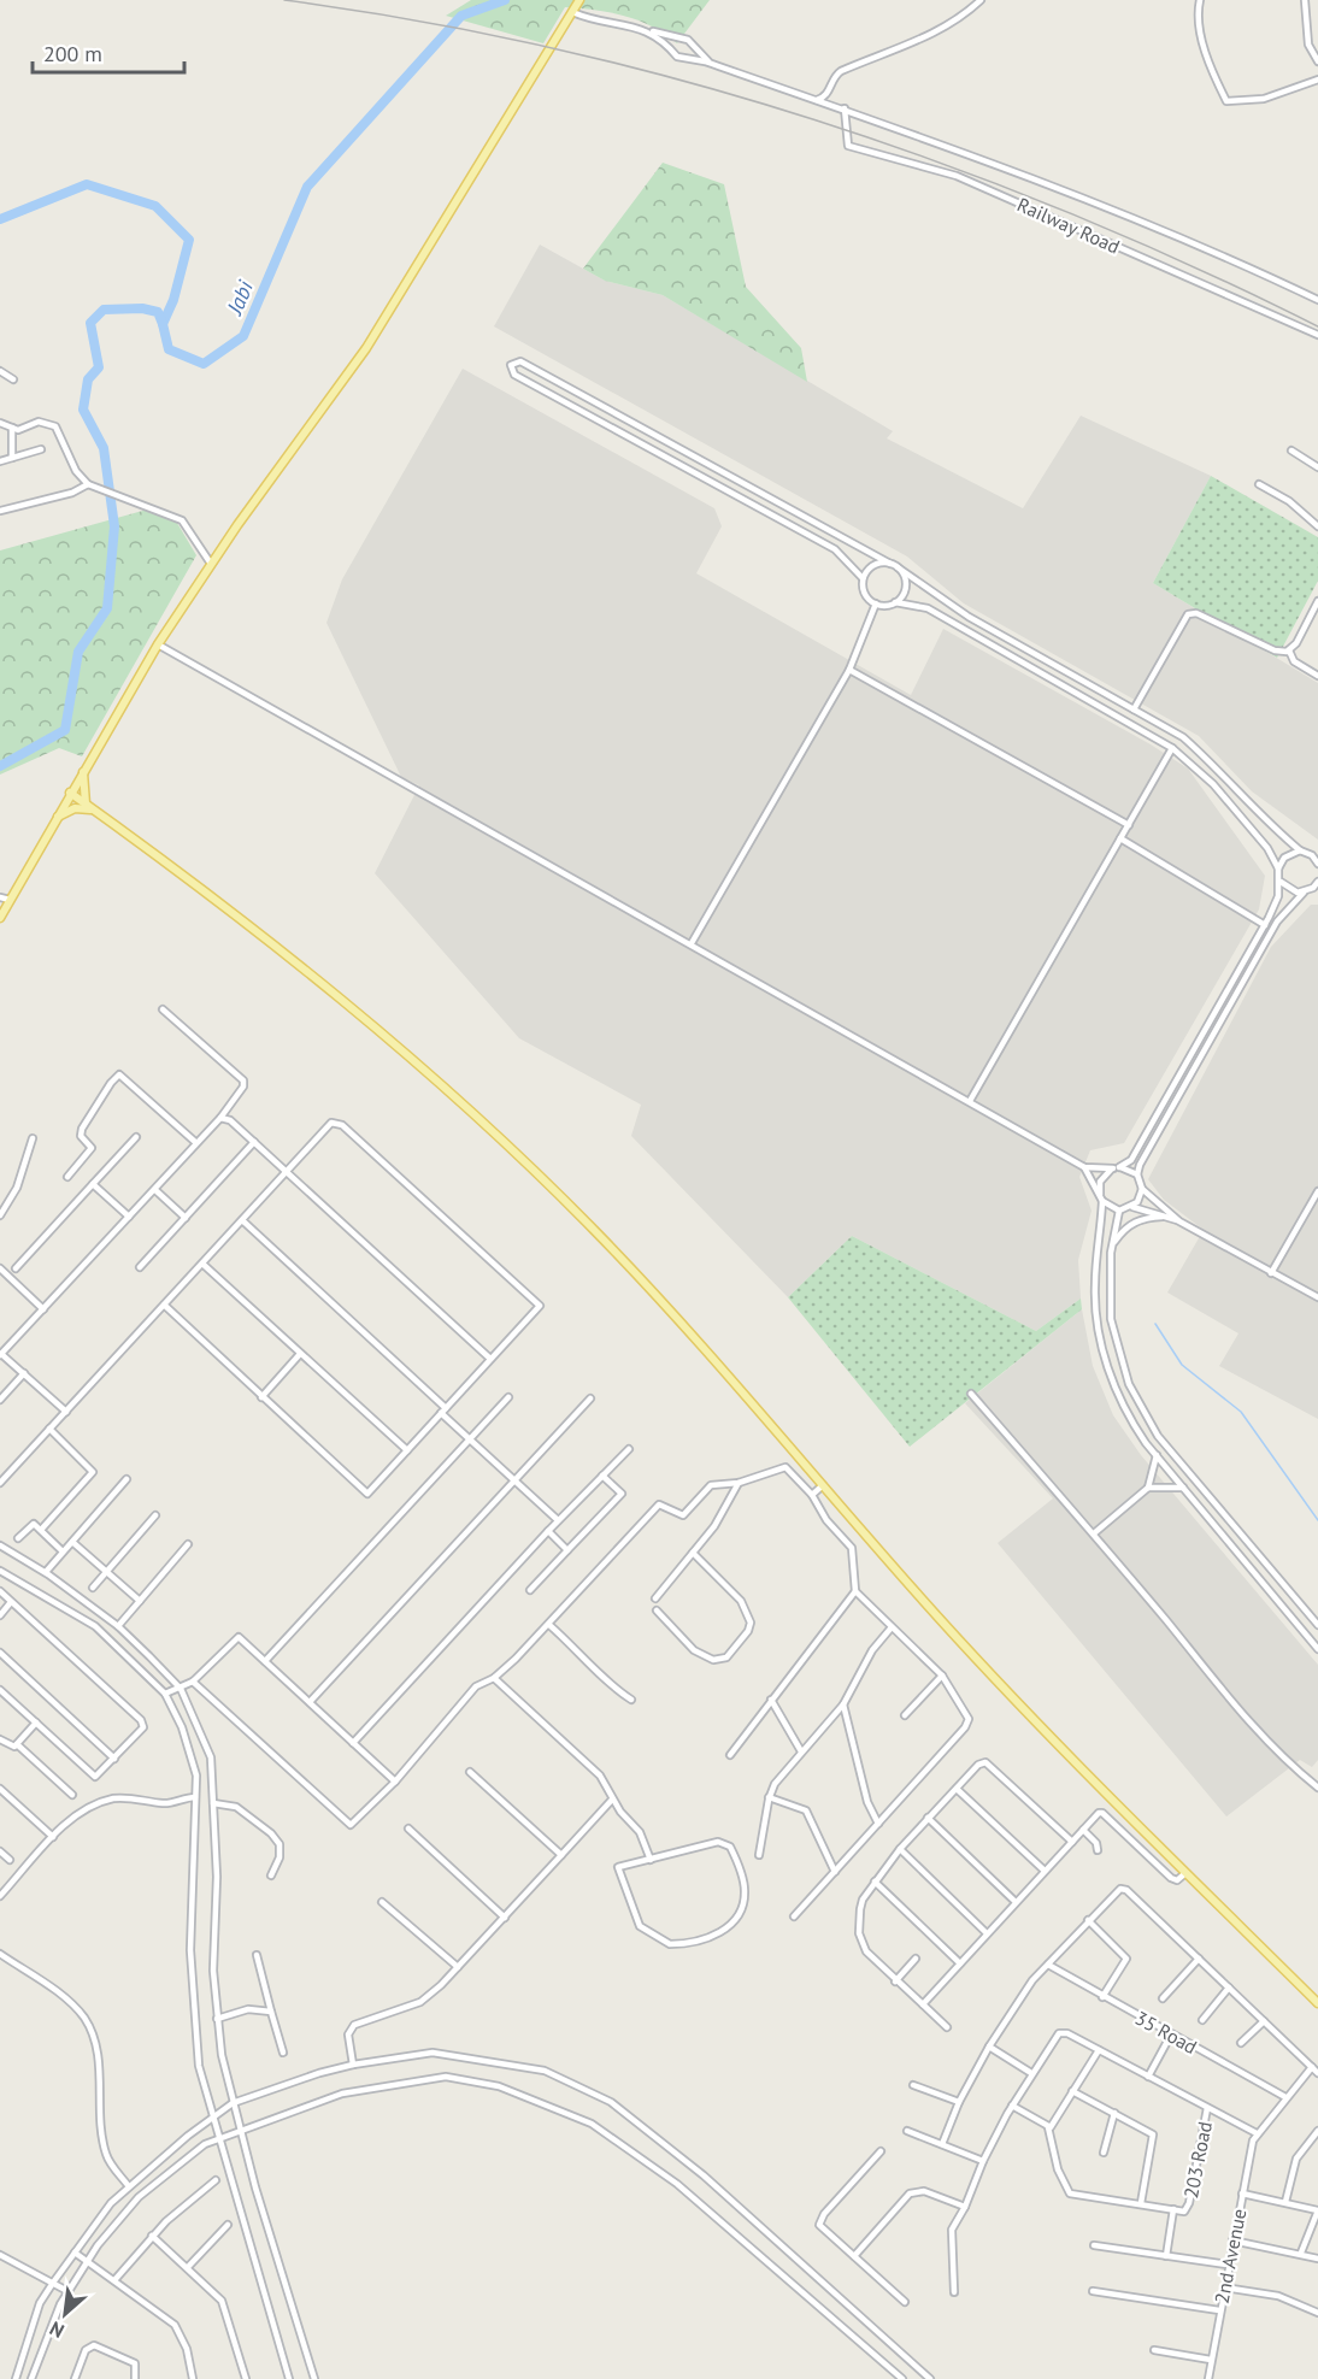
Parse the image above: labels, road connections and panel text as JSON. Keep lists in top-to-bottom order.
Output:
{
  "streets": {
    "street": [
      "Railway Road",
      "35 Road",
      "203 Road",
      "2nd Avenue"
    ]
  },
  "crossings": [
    ["35 Road", "2nd Avenue"]
  ],
  "water": ["Jabi"],
  "scale_bar": "200 m",
  "north": "bottom left"
}
